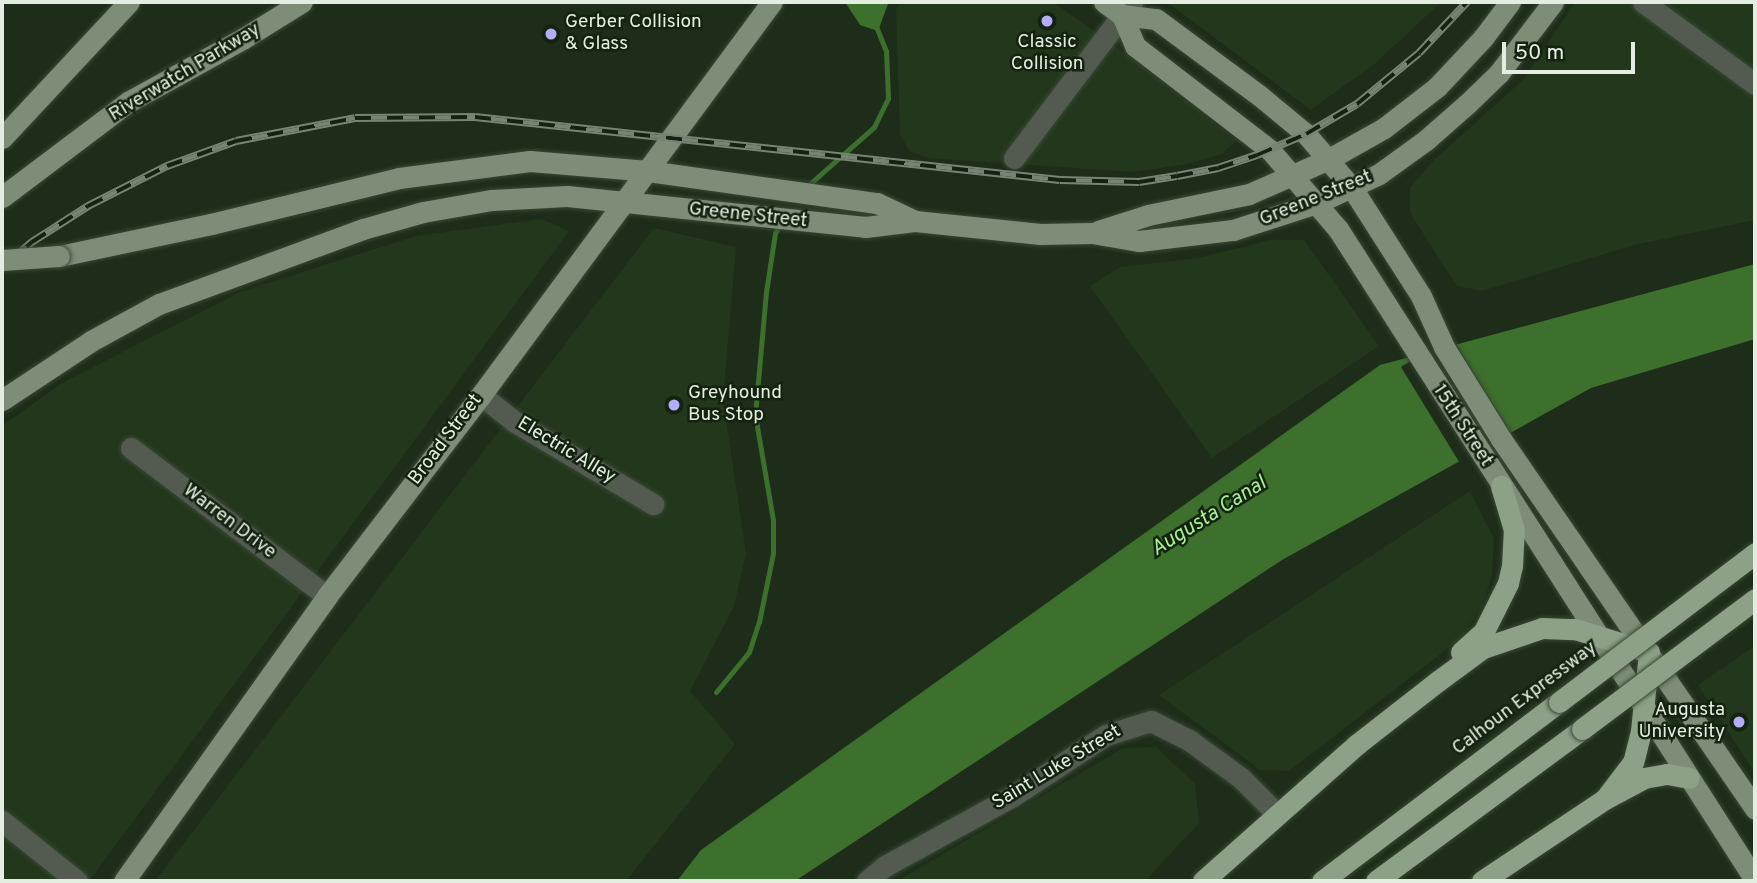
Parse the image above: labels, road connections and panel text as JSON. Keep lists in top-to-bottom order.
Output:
{
  "streets": {
    "highway": ["Calhoun Expressway"],
    "main road": [
      "Riverwatch Parkway",
      "Greene Street",
      "15th Street",
      "Broad Street"
    ],
    "street": ["Electric Alley", "Warren Drive", "Saint Luke Street"]
  },
  "crossings": [
    ["Greene Street", "15th Street"],
    ["Greene Street", "Broad Street"],
    ["Broad Street", "Electric Alley"],
    ["Broad Street", "Warren Drive"]
  ],
  "water": ["Augusta Canal"],
  "places": [
    "Classic Collision",
    "Gerber Collision & Glass",
    "Greyhound Bus Stop",
    "Augusta University"
  ],
  "scale_bar": "50 m"
}
